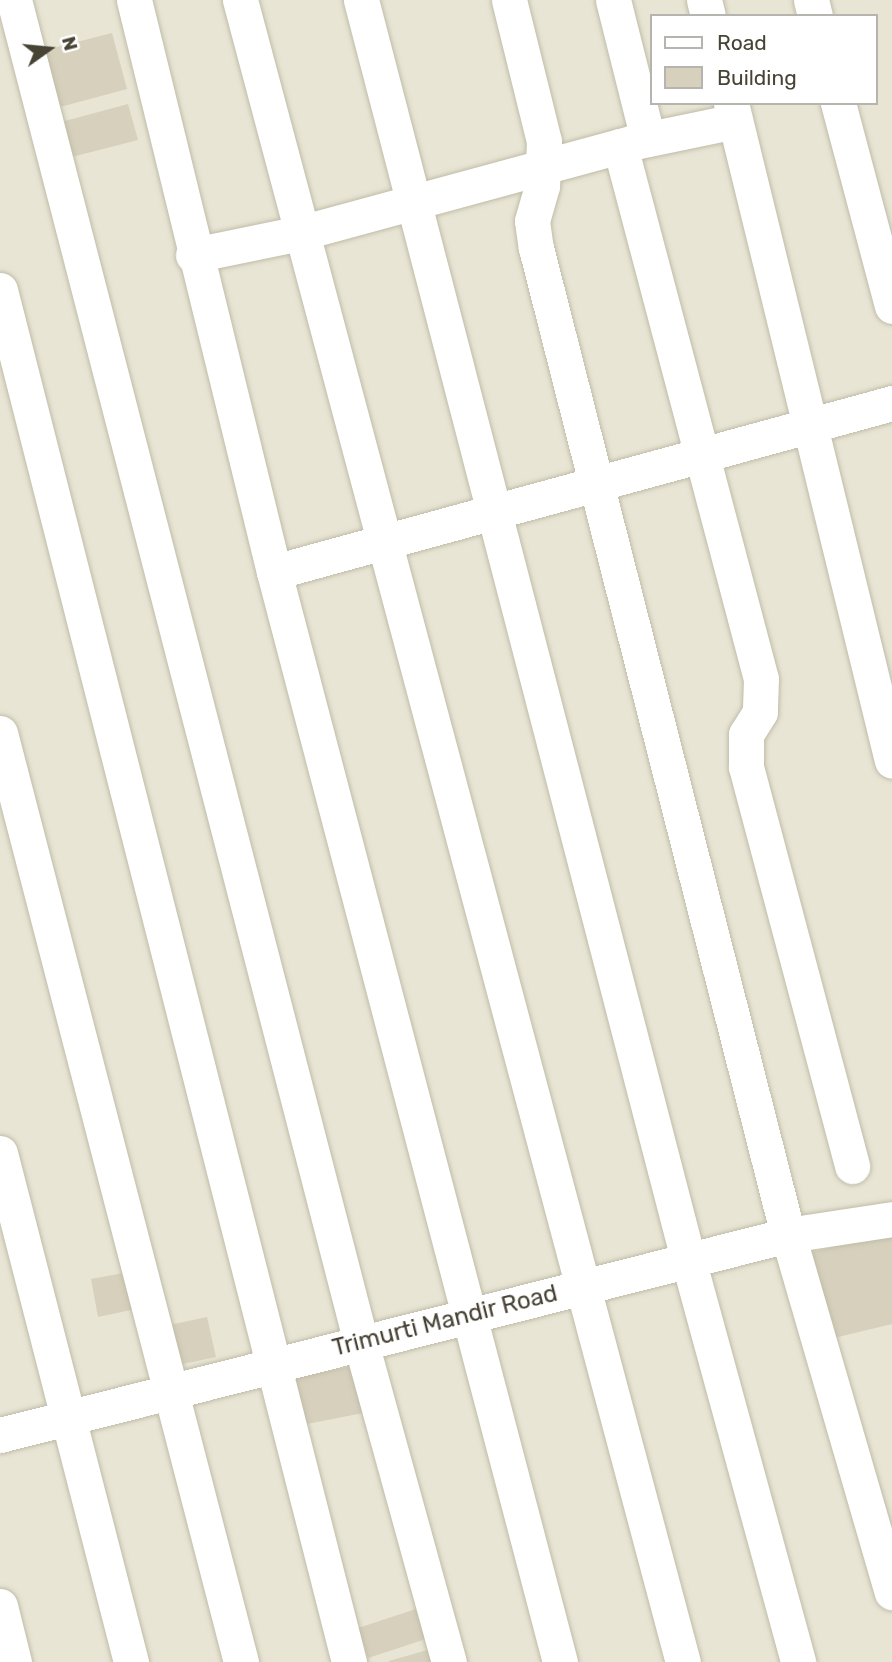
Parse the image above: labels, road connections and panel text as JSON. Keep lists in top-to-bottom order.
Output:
{
  "streets": {
    "street": ["Trimurti Mandir Road"]
  },
  "legend": ["Road", "Building"],
  "north": "right"
}
